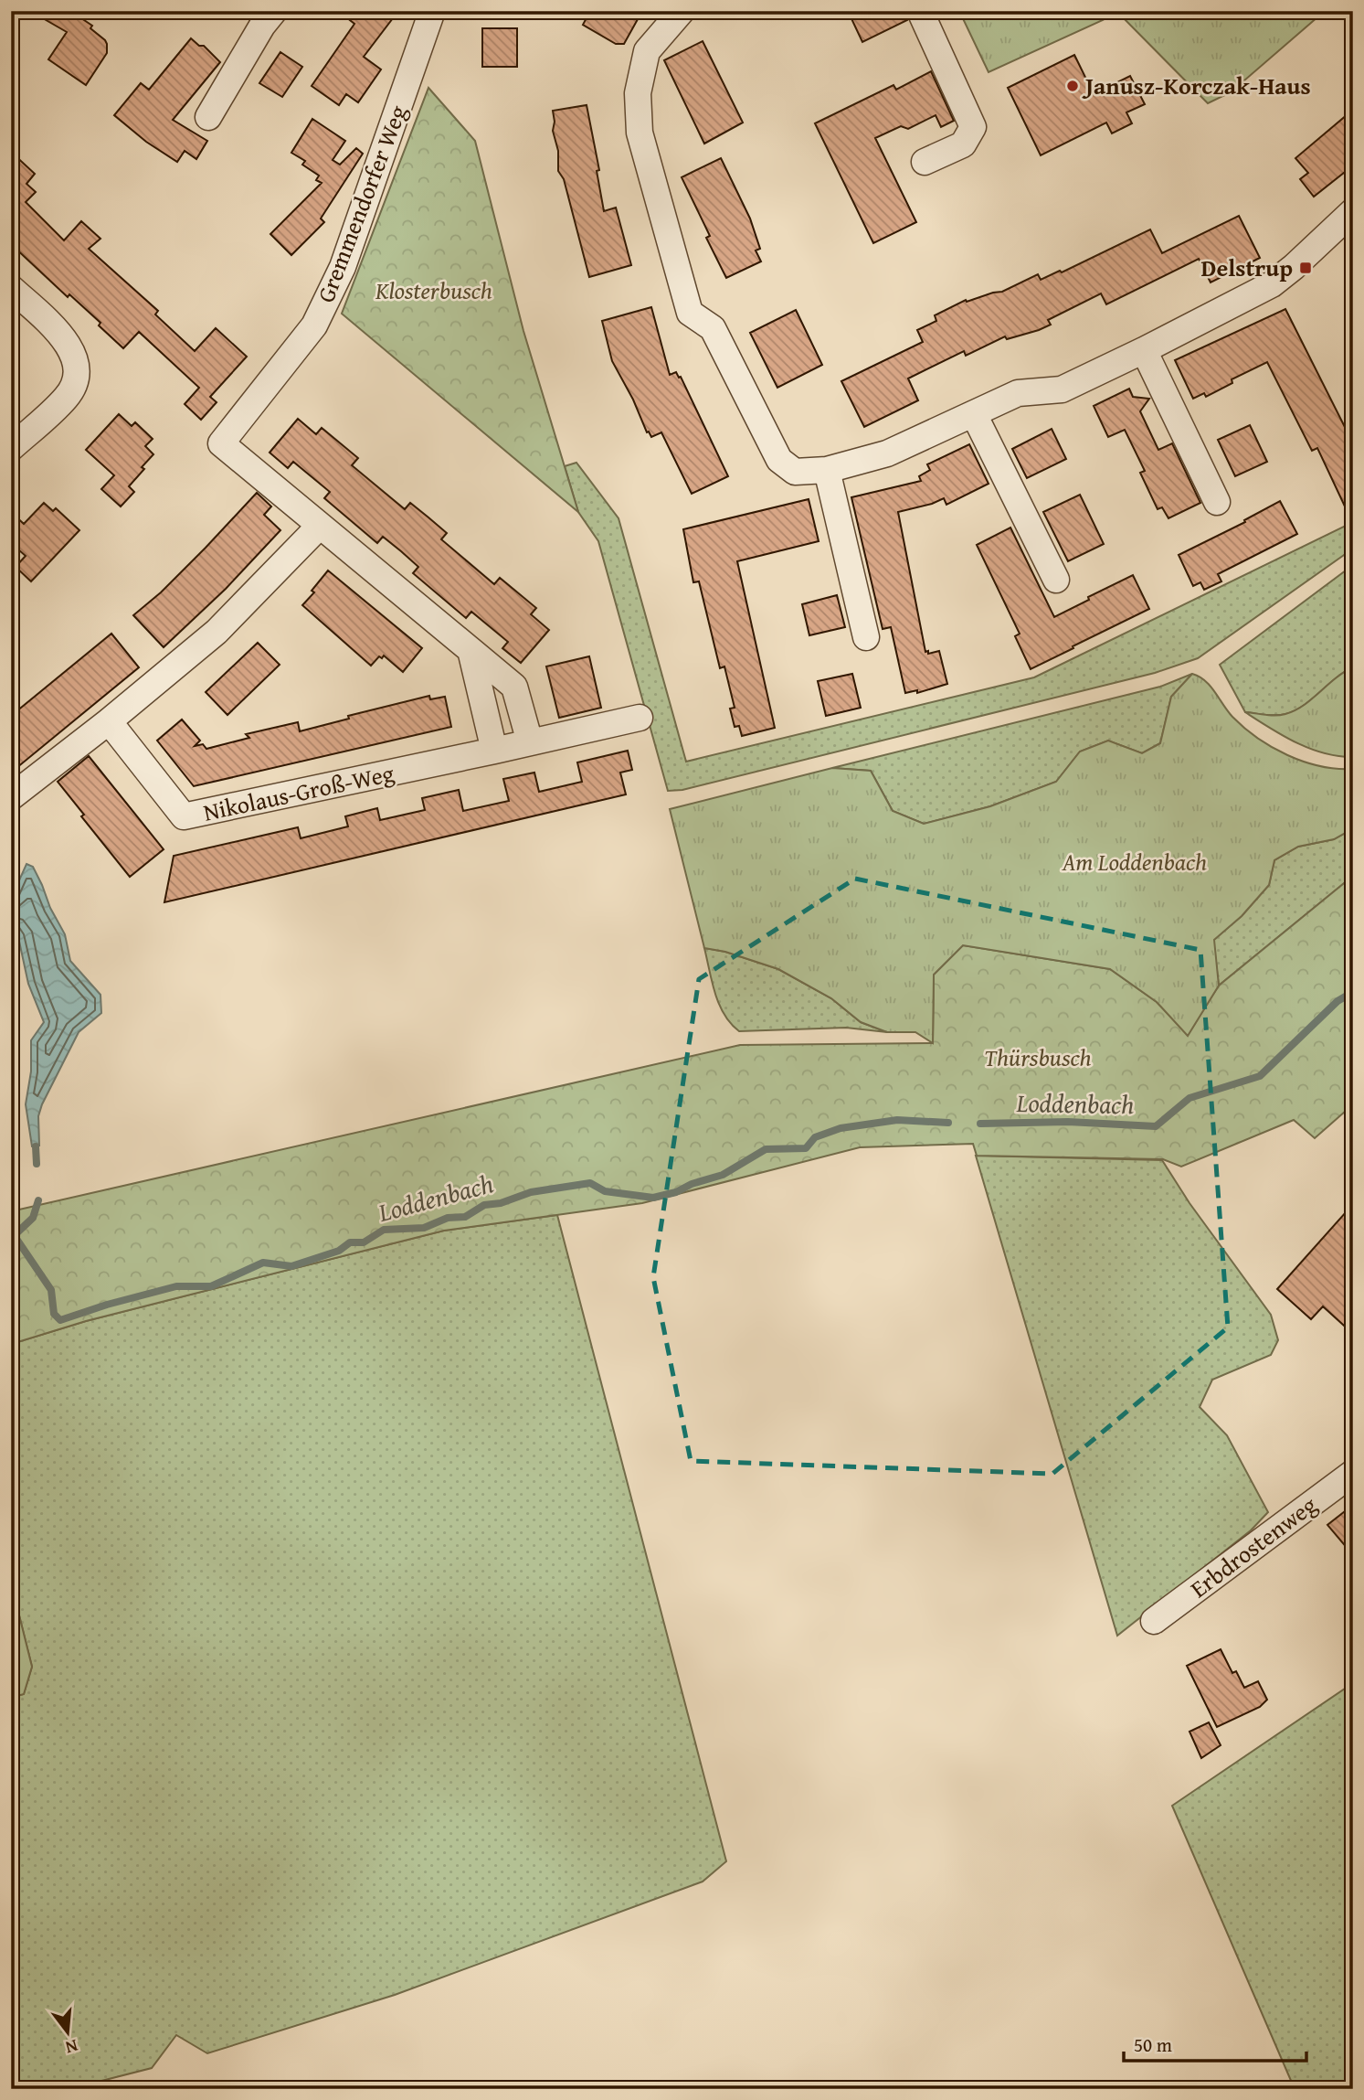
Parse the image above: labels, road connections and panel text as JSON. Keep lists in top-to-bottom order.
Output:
{
  "streets": {
    "street": ["Gremmendorfer Weg", "Nikolaus-Groß-Weg", "Erbdrostenweg"]
  },
  "water": ["Loddenbach"],
  "parks": ["Klosterbusch", "Am Loddenbach", "Thürsbusch"],
  "places": {
    "other": ["Janusz-Korczak-Haus"],
    "transit": ["Delstrup"]
  },
  "scale_bar": "50 m",
  "north": "bottom"
}
